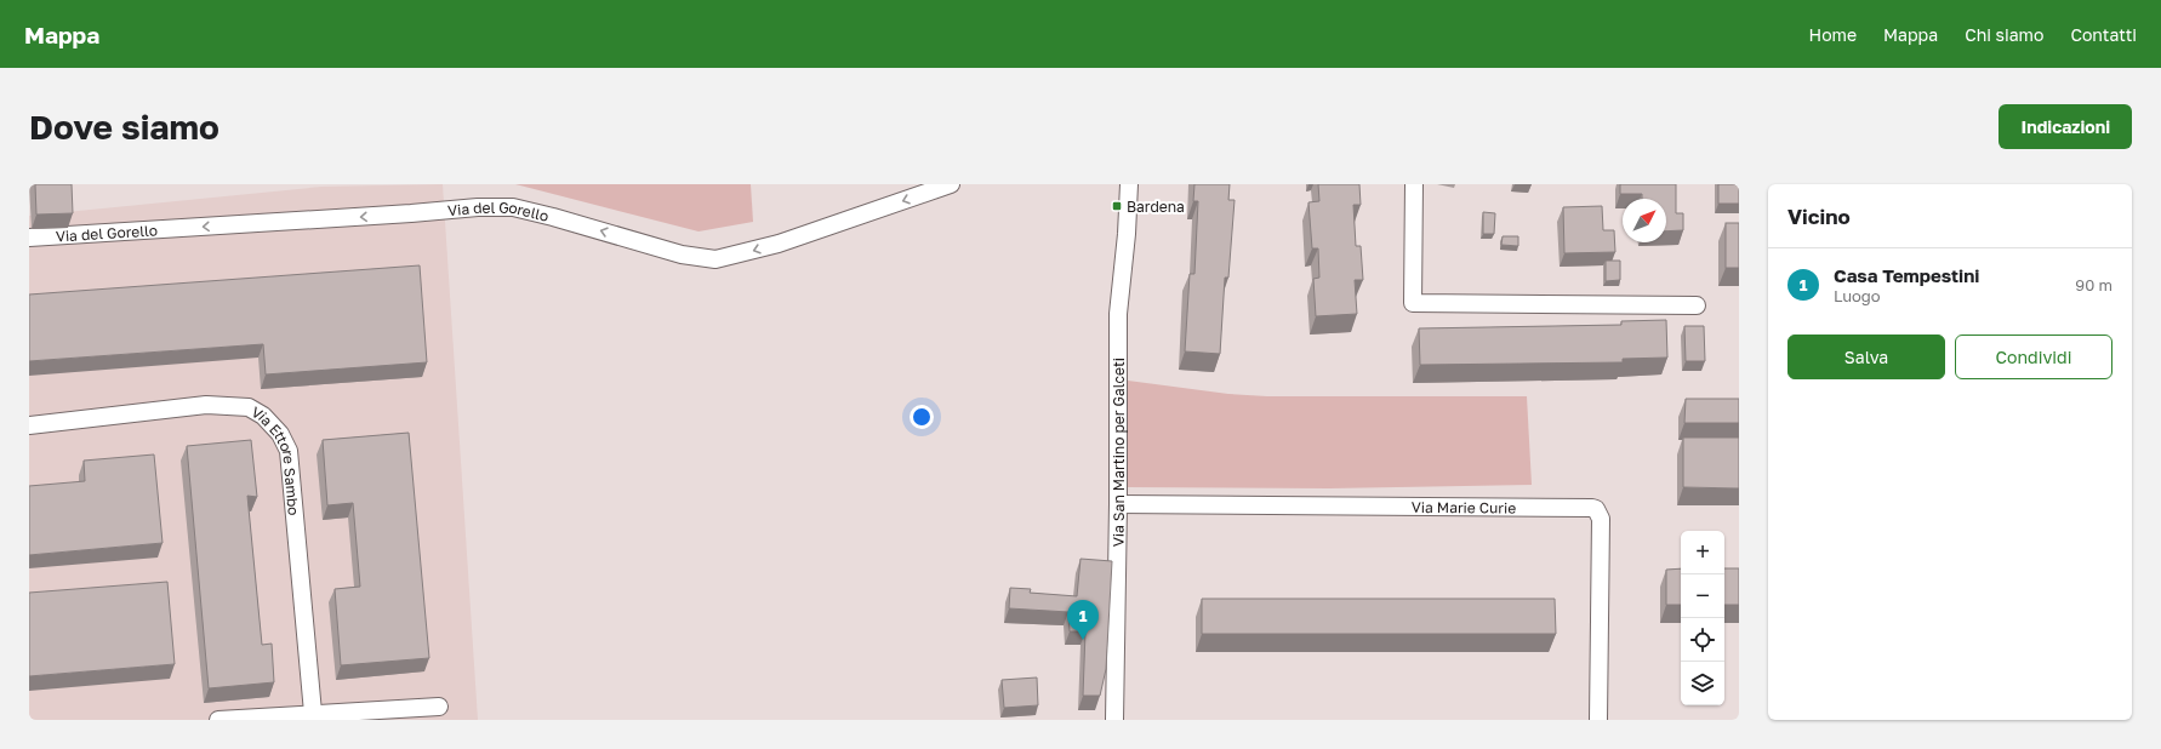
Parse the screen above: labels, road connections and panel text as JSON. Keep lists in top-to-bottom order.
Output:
{
  "streets": {
    "street": [
      "Via del Gorello",
      "Via San Martino per Galceti",
      "Via Ettore Sambo",
      "Via Marie Curie"
    ]
  },
  "crossings": [
    ["Via San Martino per Galceti", "Via Marie Curie"]
  ],
  "one_way": ["Via del Gorello"],
  "places": {
    "transit": ["Bardena"]
  },
  "north": "top right",
  "page": {
    "header": "Mappa",
    "nav": [
      "Home",
      "Mappa",
      "Chi siamo",
      "Contatti"
    ],
    "buttons": [
      "Indicazioni",
      ["Salva", "Condividi"]
    ],
    "title": "Dove siamo",
    "heading": "Vicino",
    "list": [
      {
        "mark": "1",
        "name": "Casa Tempestini",
        "note": "Luogo",
        "value": "90 m"
      }
    ],
    "map_buttons": ["+", "−"],
    "pins": "1"
  }
}
